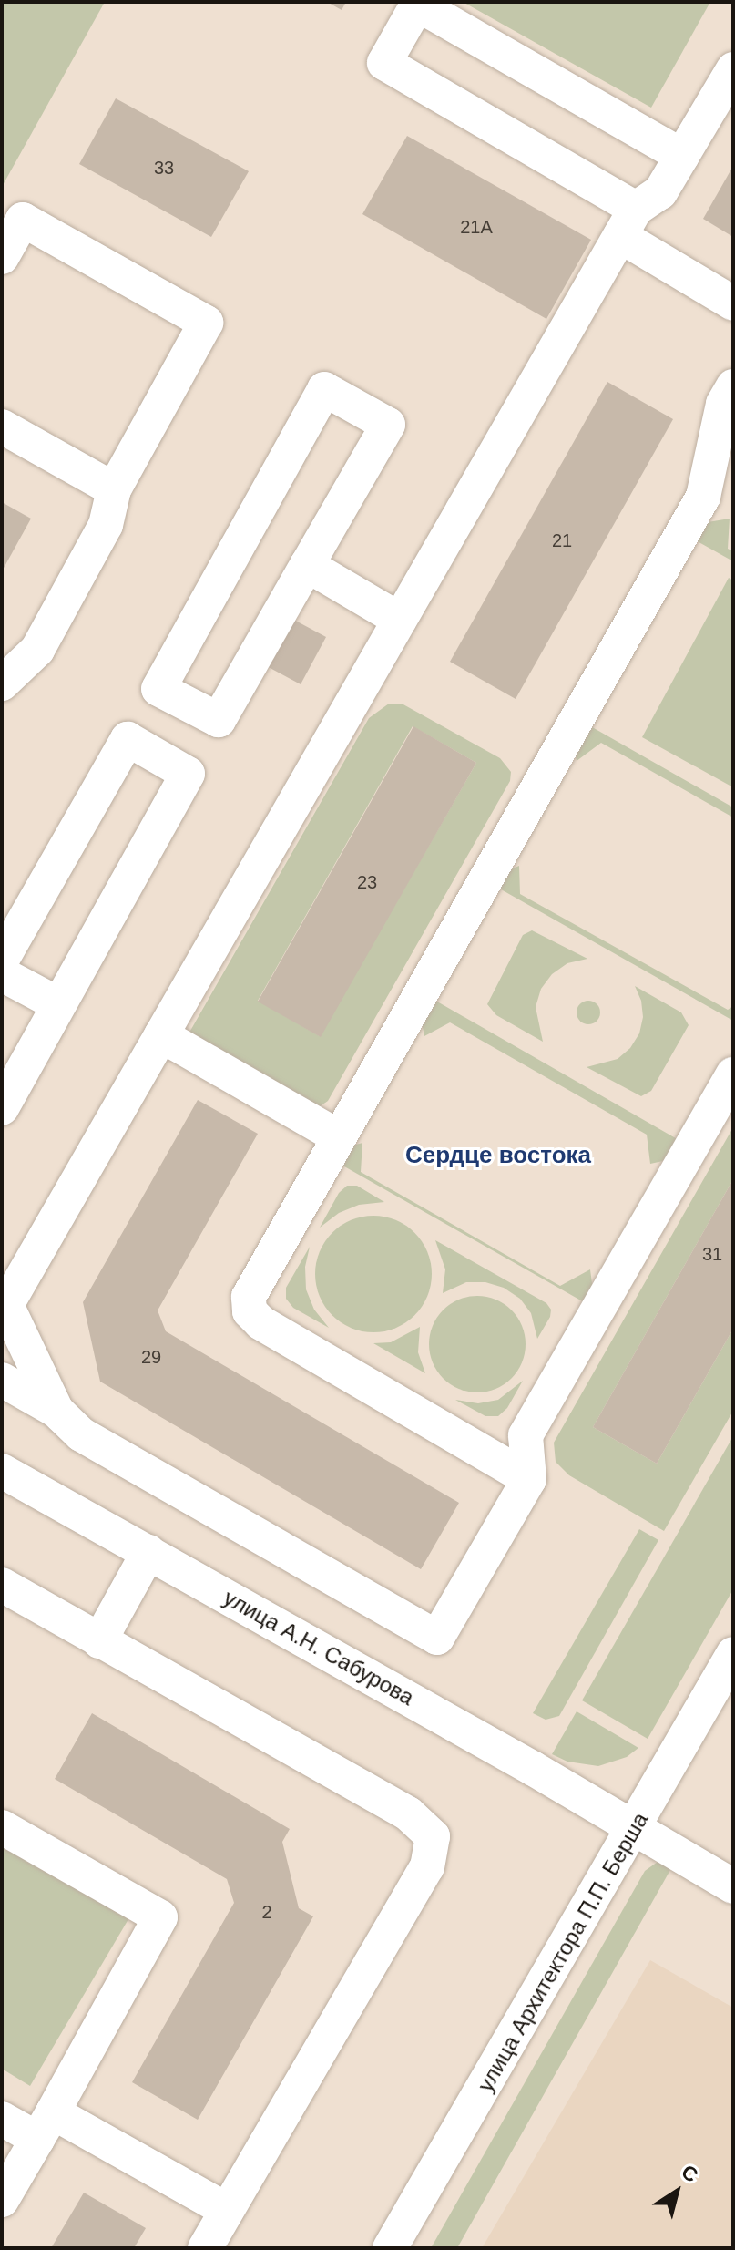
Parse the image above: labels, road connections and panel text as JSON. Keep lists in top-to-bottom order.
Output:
{
  "streets": {
    "street": ["улица А.Н. Сабурова", "улица Архитектора П.П. Берша"]
  },
  "crossings": [
    ["улица А.Н. Сабурова", "улица Архитектора П.П. Берша"]
  ],
  "districts": ["Сердце востока"],
  "house_numbers": [
    "33",
    "21А",
    "21",
    "23",
    "31",
    "29",
    "2"
  ],
  "north": "top right"
}
